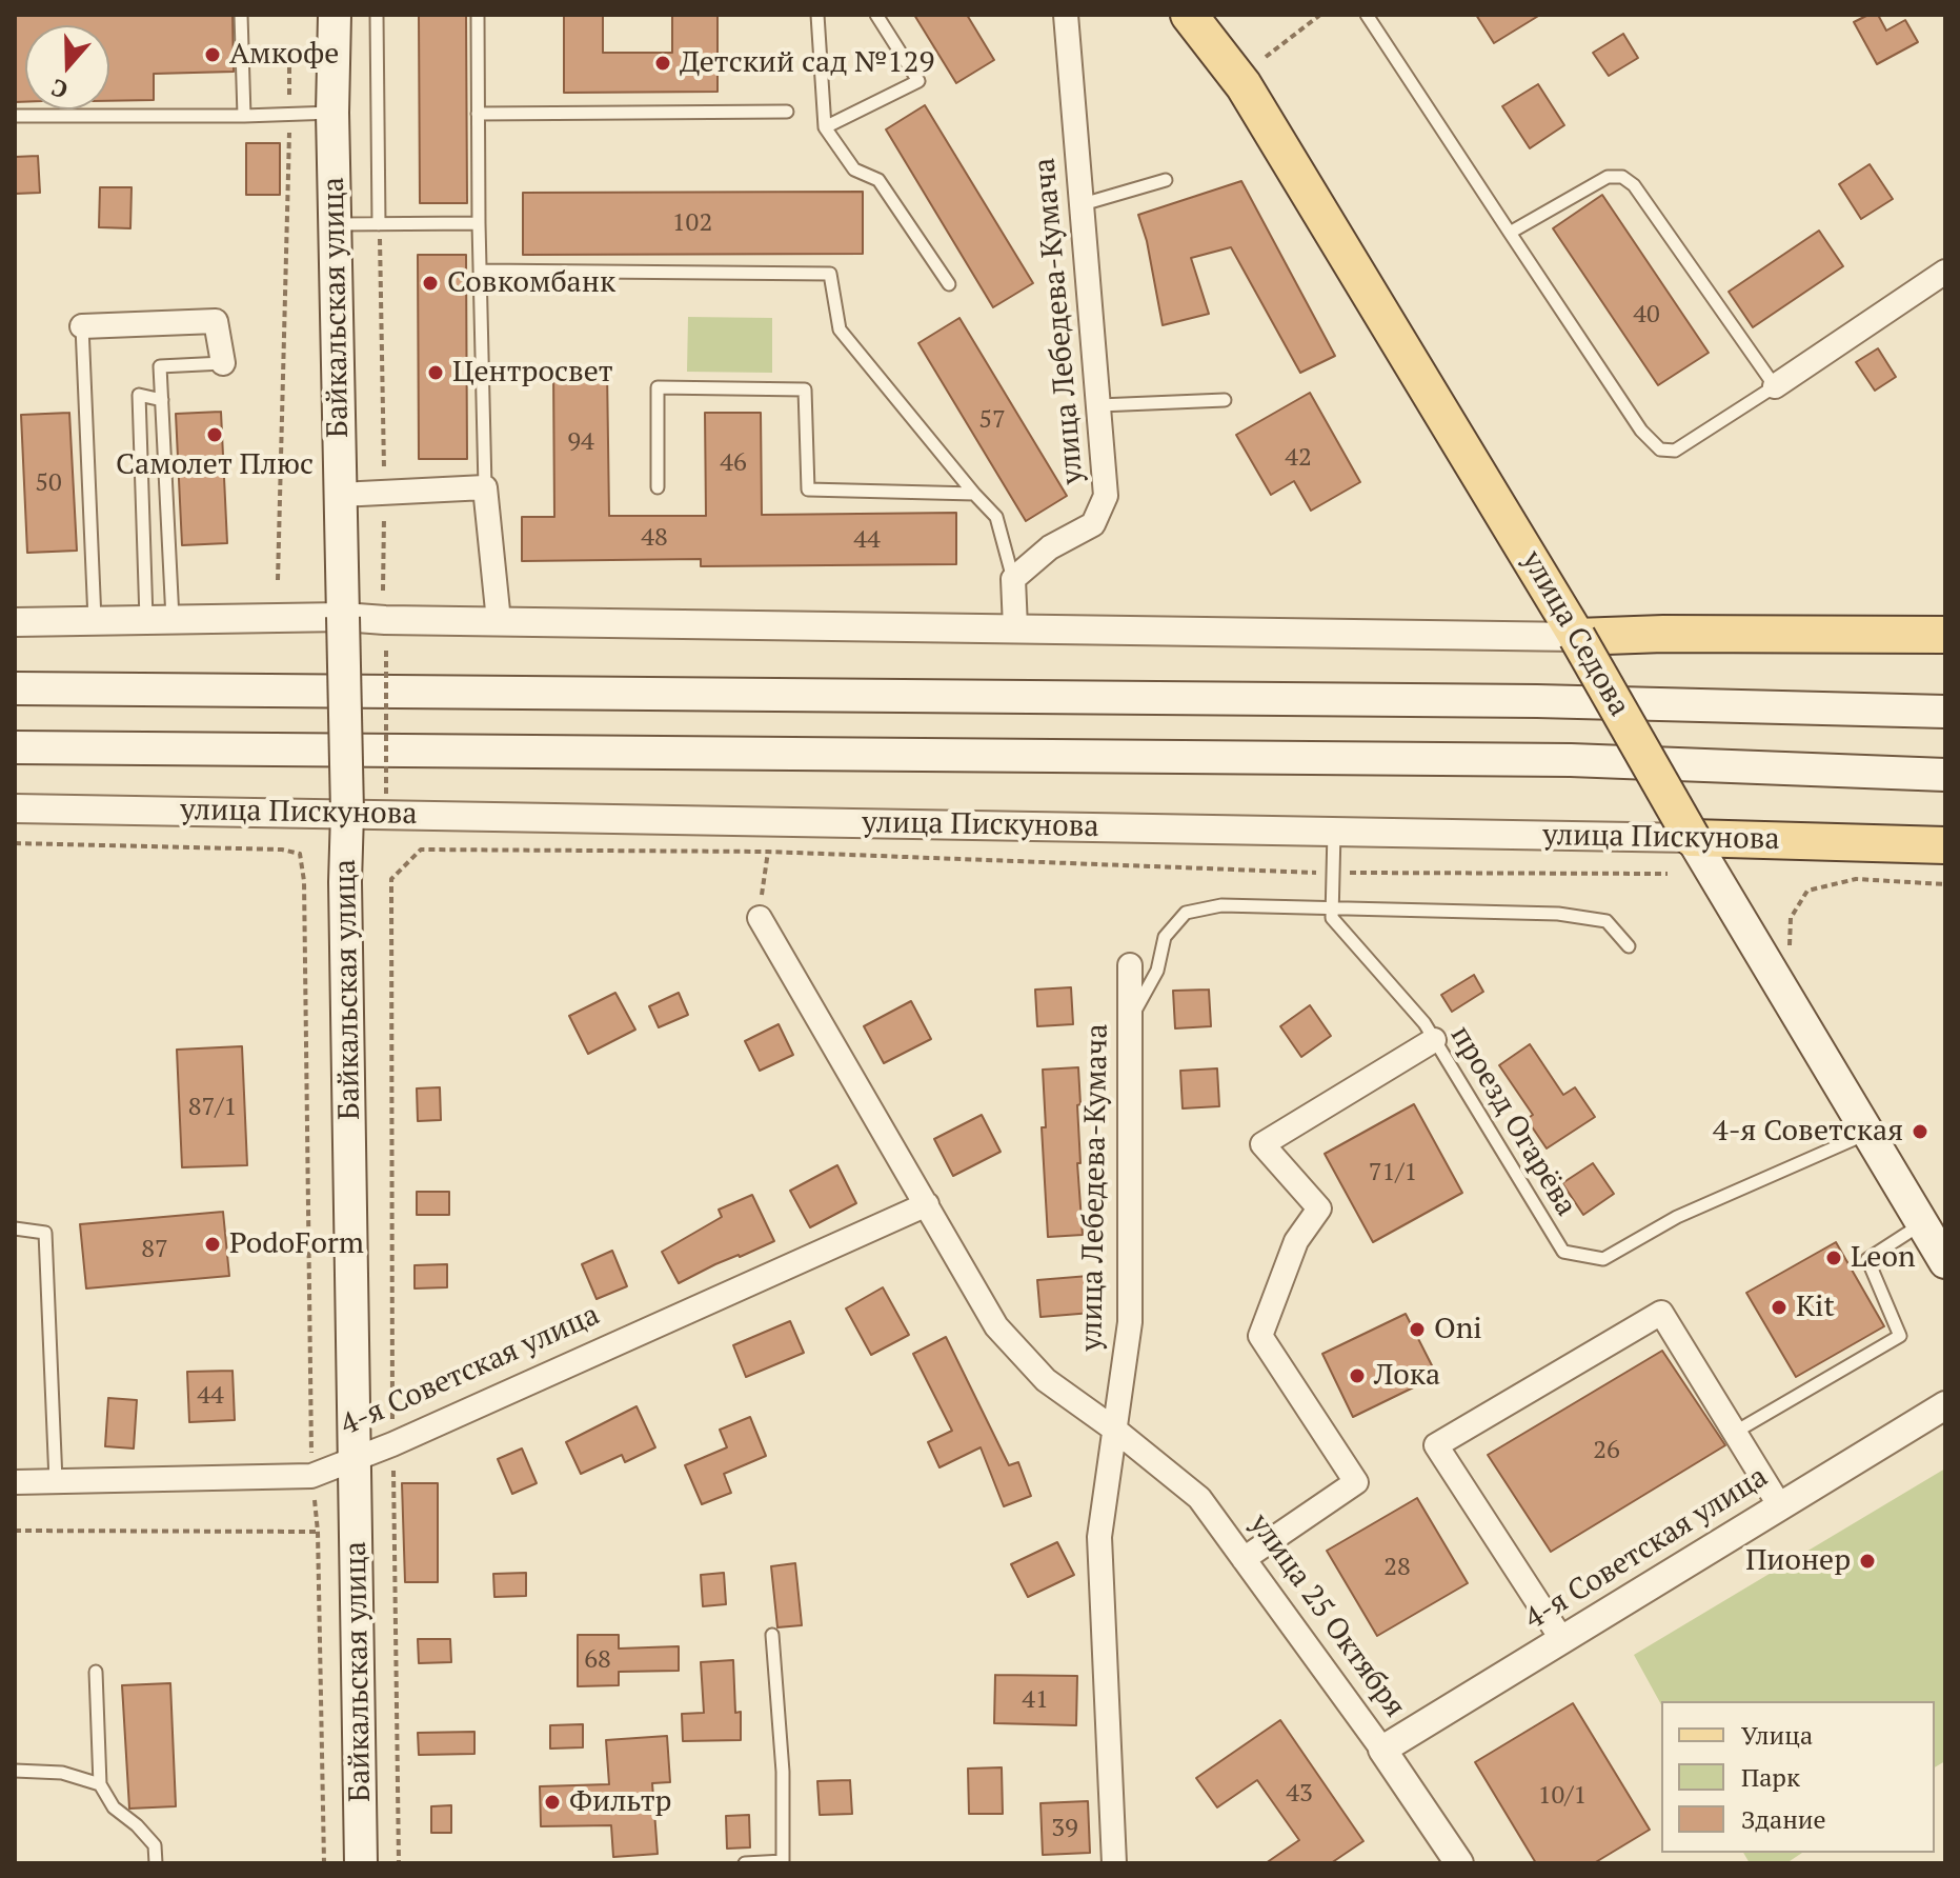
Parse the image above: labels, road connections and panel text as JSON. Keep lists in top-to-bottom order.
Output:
{
  "streets": {
    "main road": ["Байкальская улица", "улица Седова", "улица Пискунова"],
    "street": ["улица Лебедева-Кумача", "4-я Советская улица", "улица 25 Октября"],
    "lane": ["проезд Огарёва"]
  },
  "crossings": [
    ["Байкальская улица", "улица Пискунова"],
    ["Байкальская улица", "4-я Советская улица"],
    ["улица Лебедева-Кумача", "улица 25 Октября"],
    ["улица Седова", "улица Пискунова"],
    ["улица Седова", "проезд Огарёва"],
    ["4-я Советская улица", "улица 25 Октября"]
  ],
  "places": [
    "Амкофе",
    "Детский сад №129",
    "Совкомбанк",
    "Центросвет",
    "Самолет Плюс",
    "4-я Советская",
    "PodoForm",
    "Leon",
    "Kit",
    "Oni",
    "Лока",
    "Пионер",
    "Фильтр"
  ],
  "house_numbers": [
    "102",
    "40",
    "57",
    "94",
    "42",
    "46",
    "50",
    "48",
    "44",
    "87/1",
    "71/1",
    "87",
    "44",
    "26",
    "28",
    "68",
    "41",
    "43",
    "10/1",
    "39"
  ],
  "legend": ["Улица", "Парк", "Здание"],
  "north": "bottom"
}
